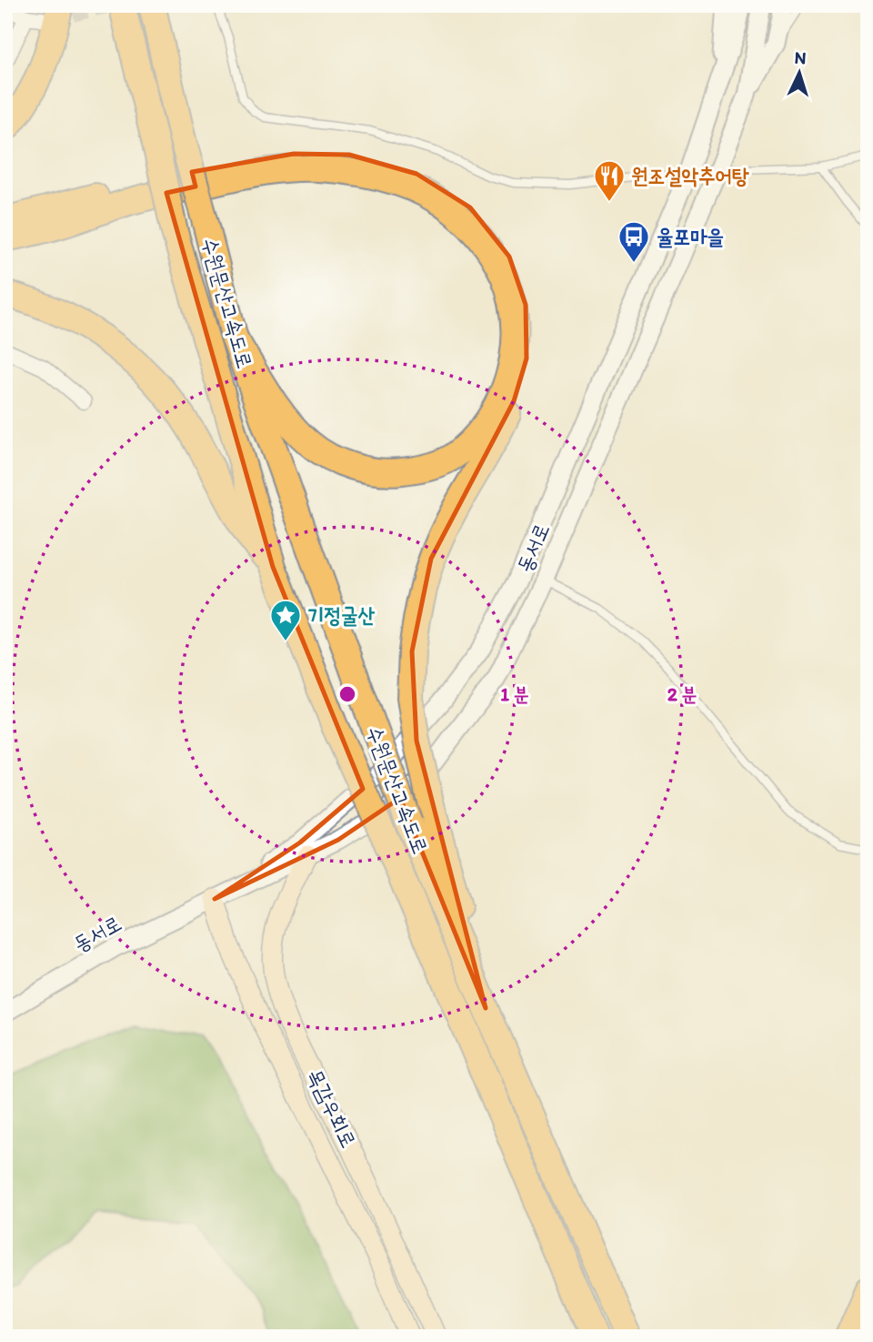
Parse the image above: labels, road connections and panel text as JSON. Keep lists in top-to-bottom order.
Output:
{
  "streets": {
    "highway": ["수원문산고속도로"],
    "main road": ["목감우회로"],
    "street": ["동서로"]
  },
  "crossings": [
    ["동서로", "목감우회로"]
  ],
  "places": {
    "restaurant": ["원조설악추어탕"],
    "bus stop": ["율포마을"],
    "place": ["기정굴산"]
  },
  "north": "top",
  "rings": ["1 분", "2 분"]
}
